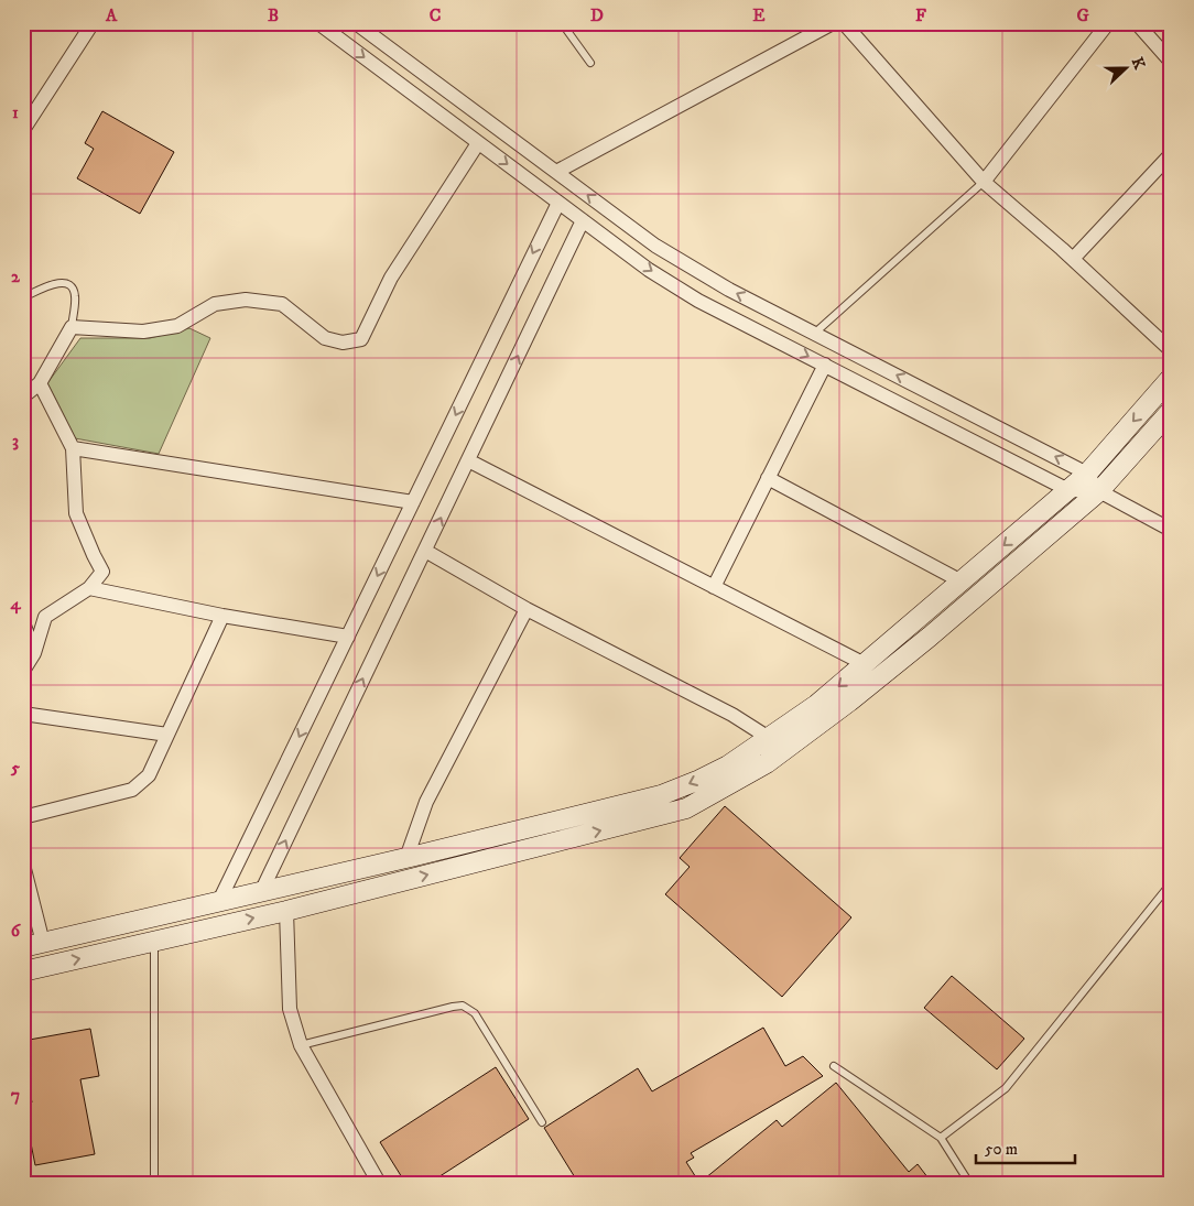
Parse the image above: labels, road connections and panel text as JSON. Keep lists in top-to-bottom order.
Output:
{
  "scale_bar": "50 m",
  "north": "right",
  "grid": {
    "columns": [
      "A",
      "B",
      "C",
      "D",
      "E",
      "F",
      "G"
    ],
    "rows": [
      "1",
      "2",
      "3",
      "4",
      "5",
      "6",
      "7"
    ]
  }
}
